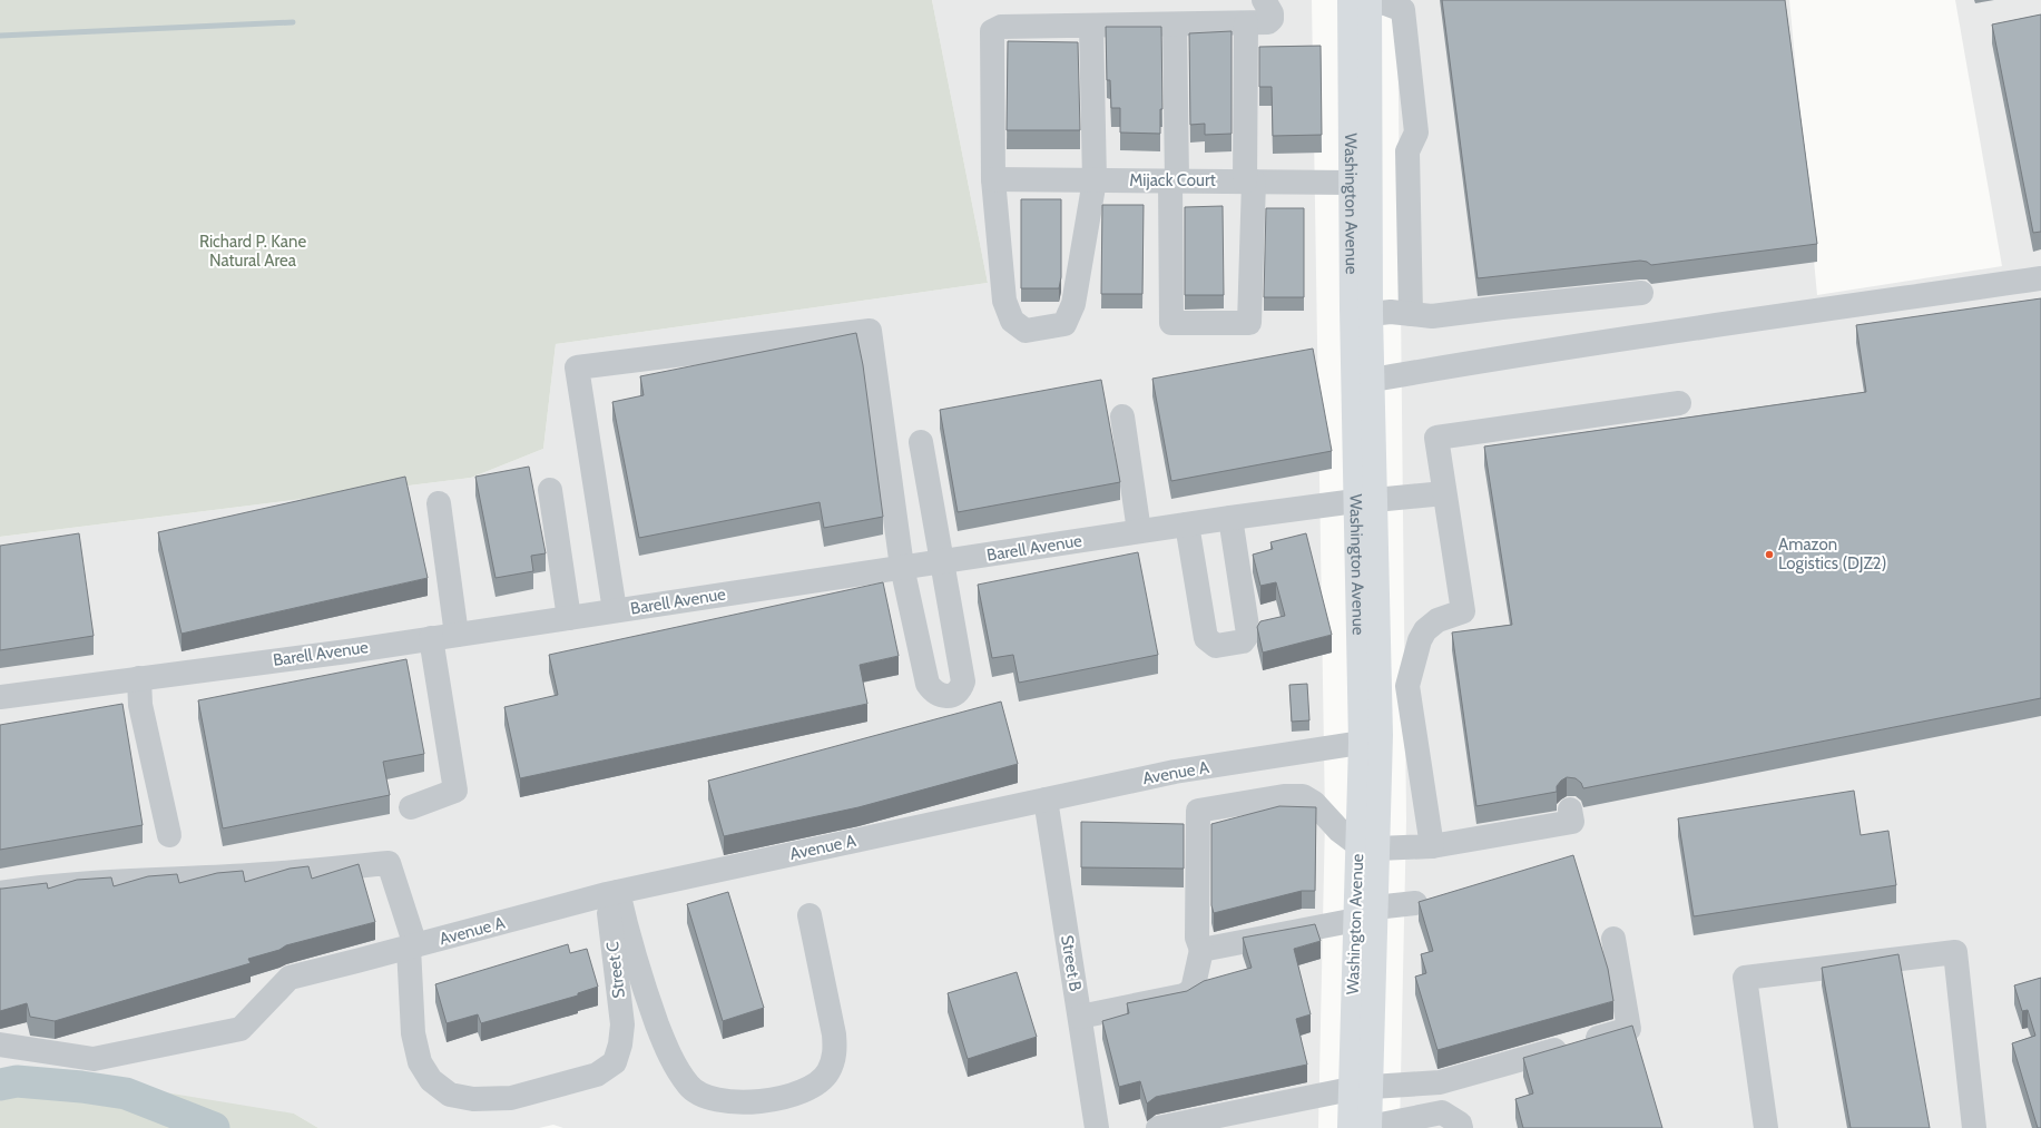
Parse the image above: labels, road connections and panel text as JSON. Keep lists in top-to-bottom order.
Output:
{
  "streets": {
    "main road": ["Washington Avenue"],
    "street": [
      "Mijack Court",
      "Barell Avenue",
      "Avenue A",
      "Street B",
      "Street C"
    ]
  },
  "crossings": [
    ["Mijack Court", "Washington Avenue"],
    ["Washington Avenue", "Barell Avenue"],
    ["Washington Avenue", "Avenue A"],
    ["Avenue A", "Street B"],
    ["Avenue A", "Street C"]
  ],
  "parks": ["Richard P. Kane Natural Area"],
  "places": ["Amazon Logistics (DJZ2)"]
}
